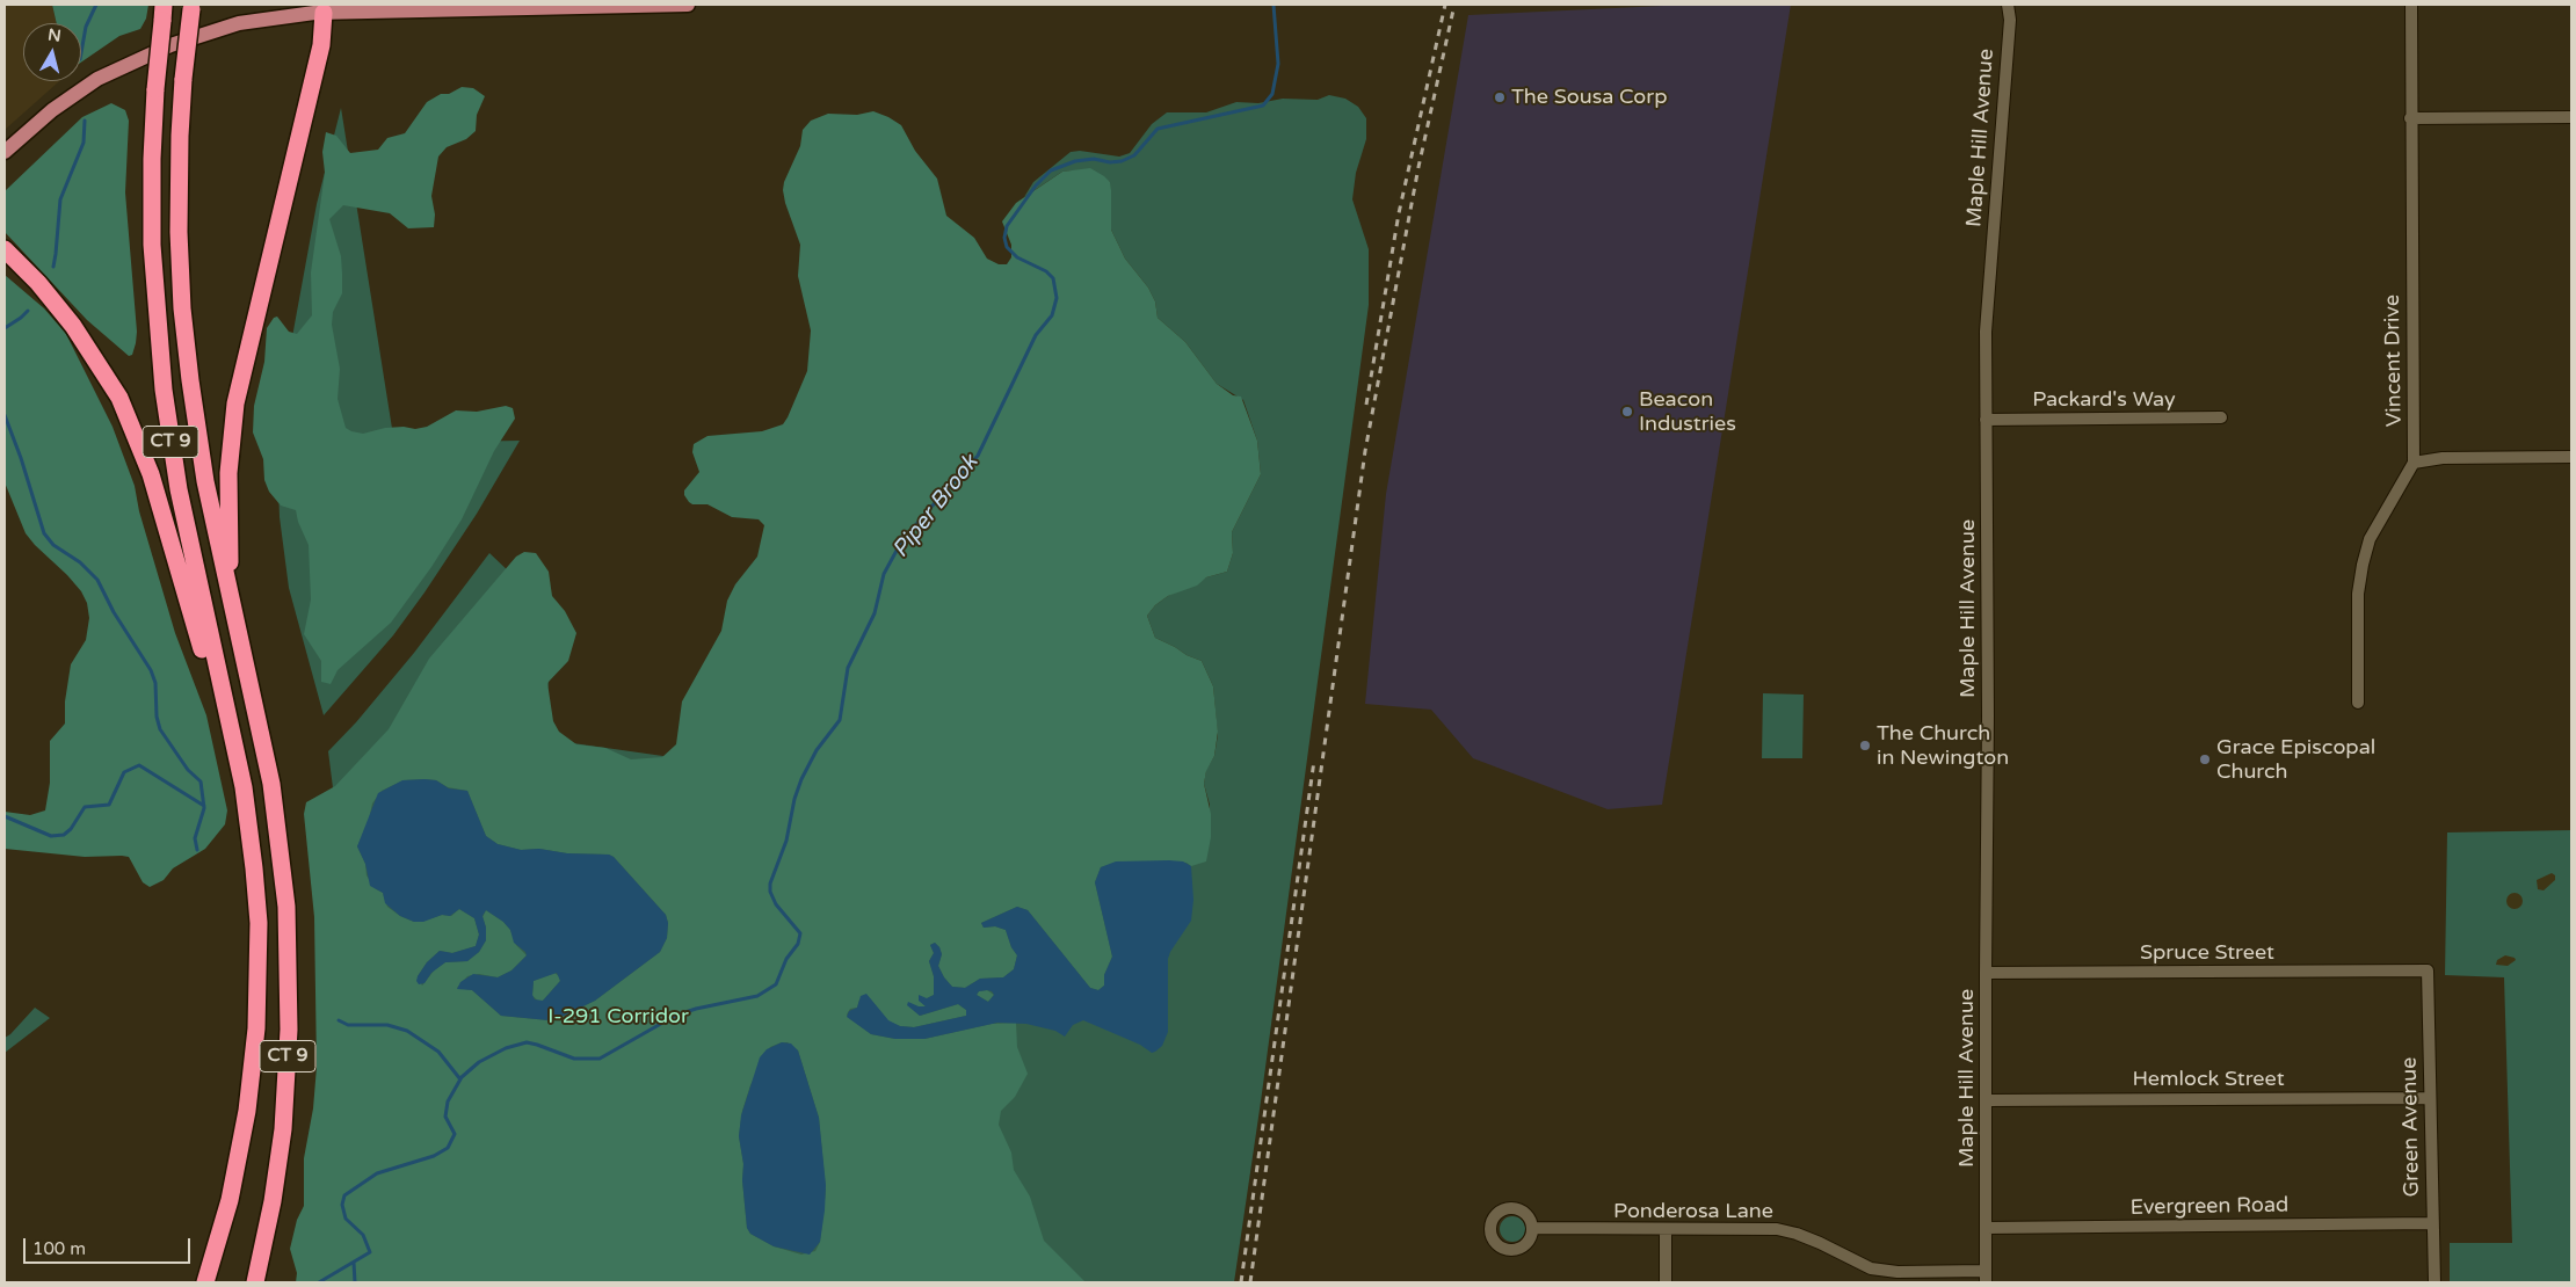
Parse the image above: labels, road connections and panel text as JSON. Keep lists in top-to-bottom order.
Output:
{
  "streets": {
    "highway": ["CT 9"],
    "street": [
      "Maple Hill Avenue",
      "Vincent Drive",
      "Packard's Way",
      "Spruce Street",
      "Hemlock Street",
      "Green Avenue",
      "Evergreen Road",
      "Ponderosa Lane"
    ]
  },
  "crossings": [
    ["Maple Hill Avenue", "Packard's Way"],
    ["Maple Hill Avenue", "Spruce Street"],
    ["Maple Hill Avenue", "Hemlock Street"],
    ["Maple Hill Avenue", "Evergreen Road"],
    ["Maple Hill Avenue", "Ponderosa Lane"],
    ["Spruce Street", "Green Avenue"],
    ["Hemlock Street", "Green Avenue"],
    ["Green Avenue", "Evergreen Road"]
  ],
  "water": ["Piper Brook"],
  "parks": ["I-291 Corridor"],
  "places": [
    "The Sousa Corp",
    "Beacon Industries",
    "The Church in Newington",
    "Grace Episcopal Church"
  ],
  "scale_bar": "100 m",
  "north": "top"
}
